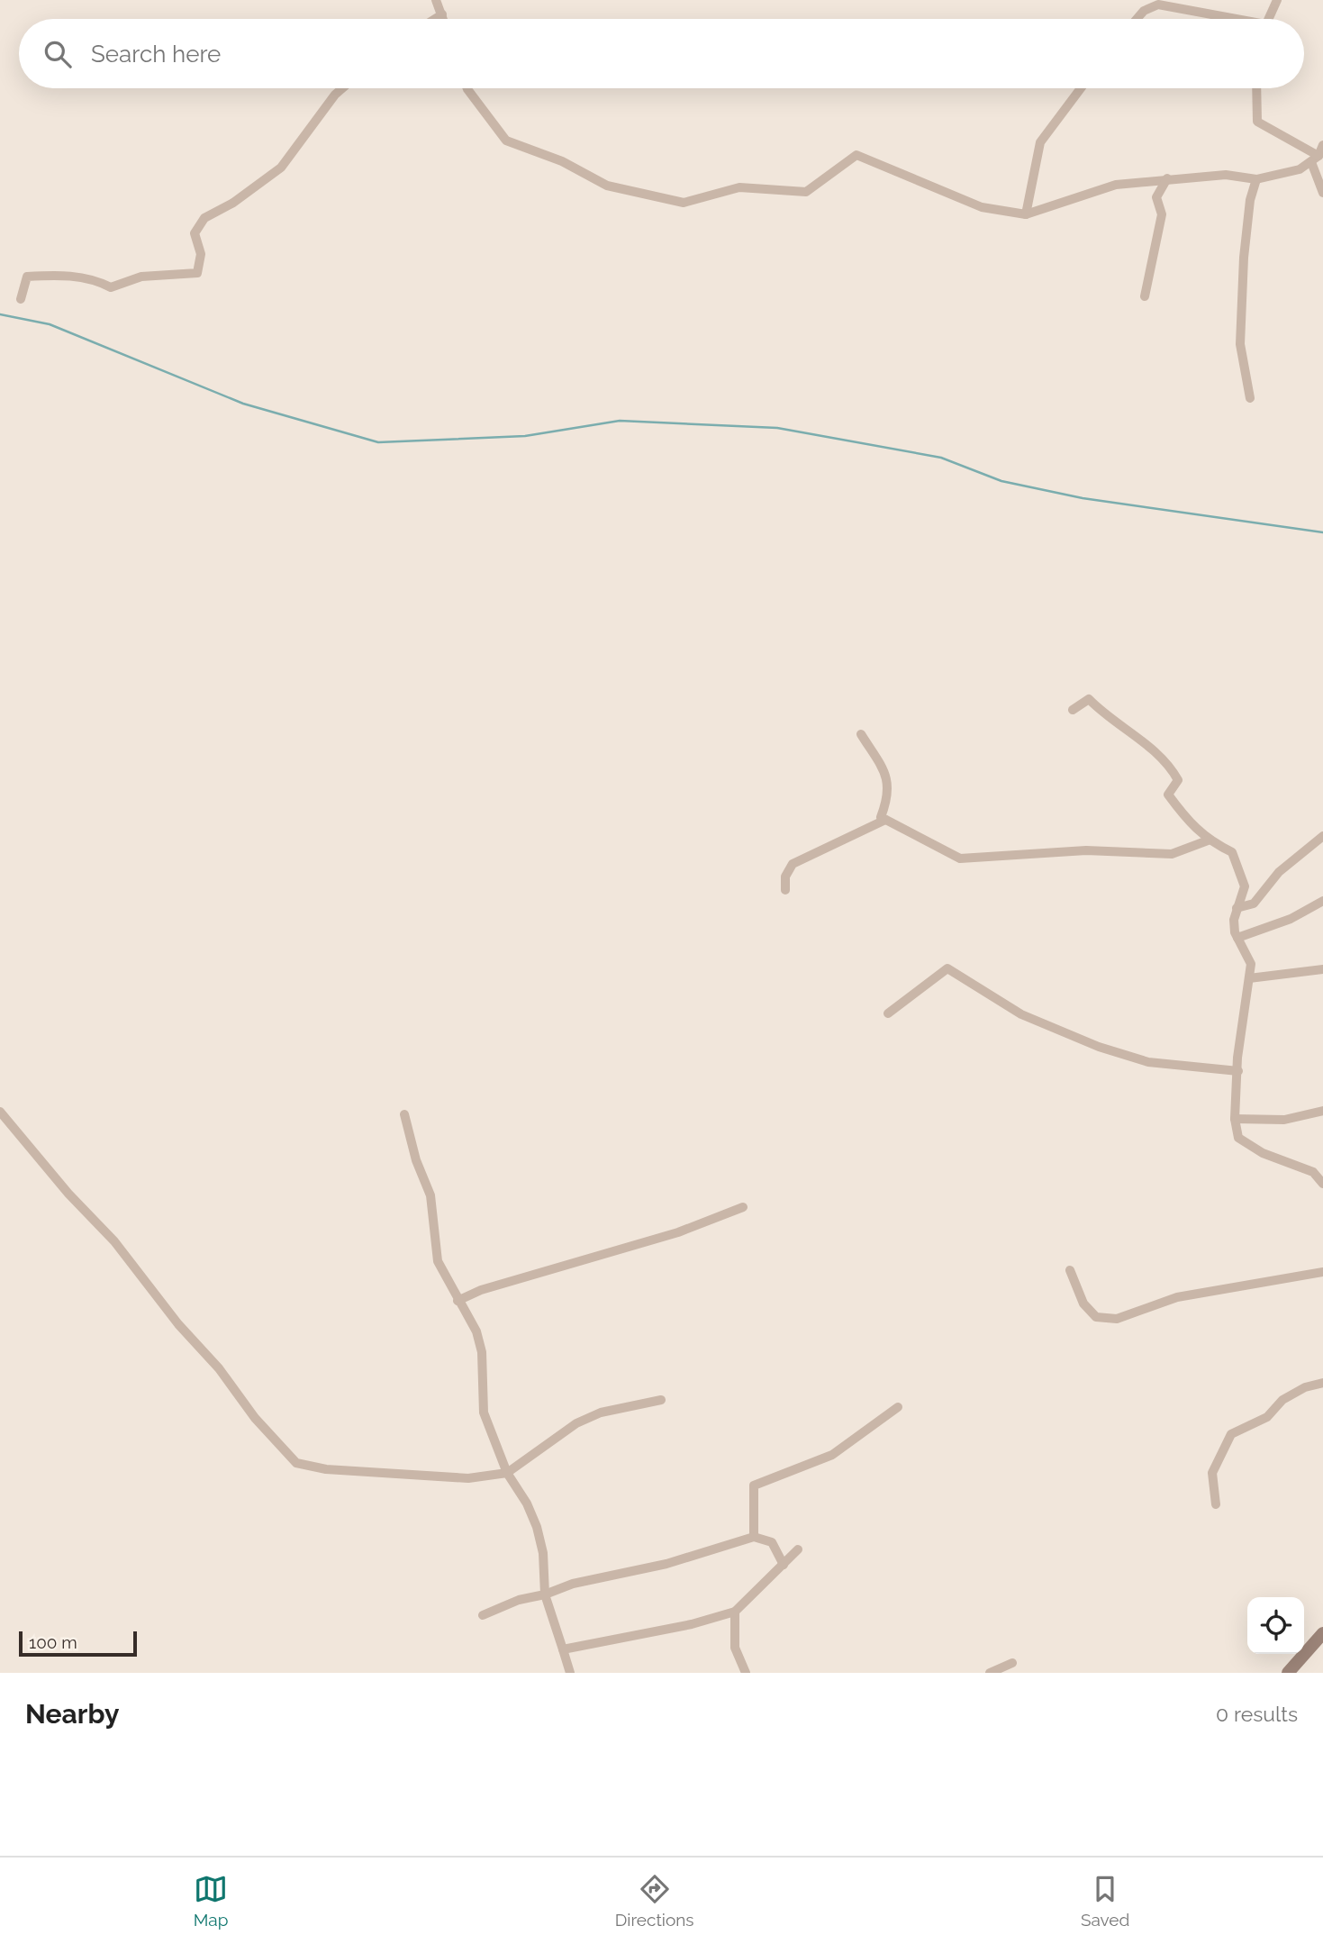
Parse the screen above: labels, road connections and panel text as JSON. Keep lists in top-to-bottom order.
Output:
{
  "scale_bar": "100 m",
  "page": {
    "search": "Search here",
    "scale": "100 m",
    "heading": ["Nearby", "0 results"],
    "nav": ["Map", "Directions", "Saved"]
  }
}
